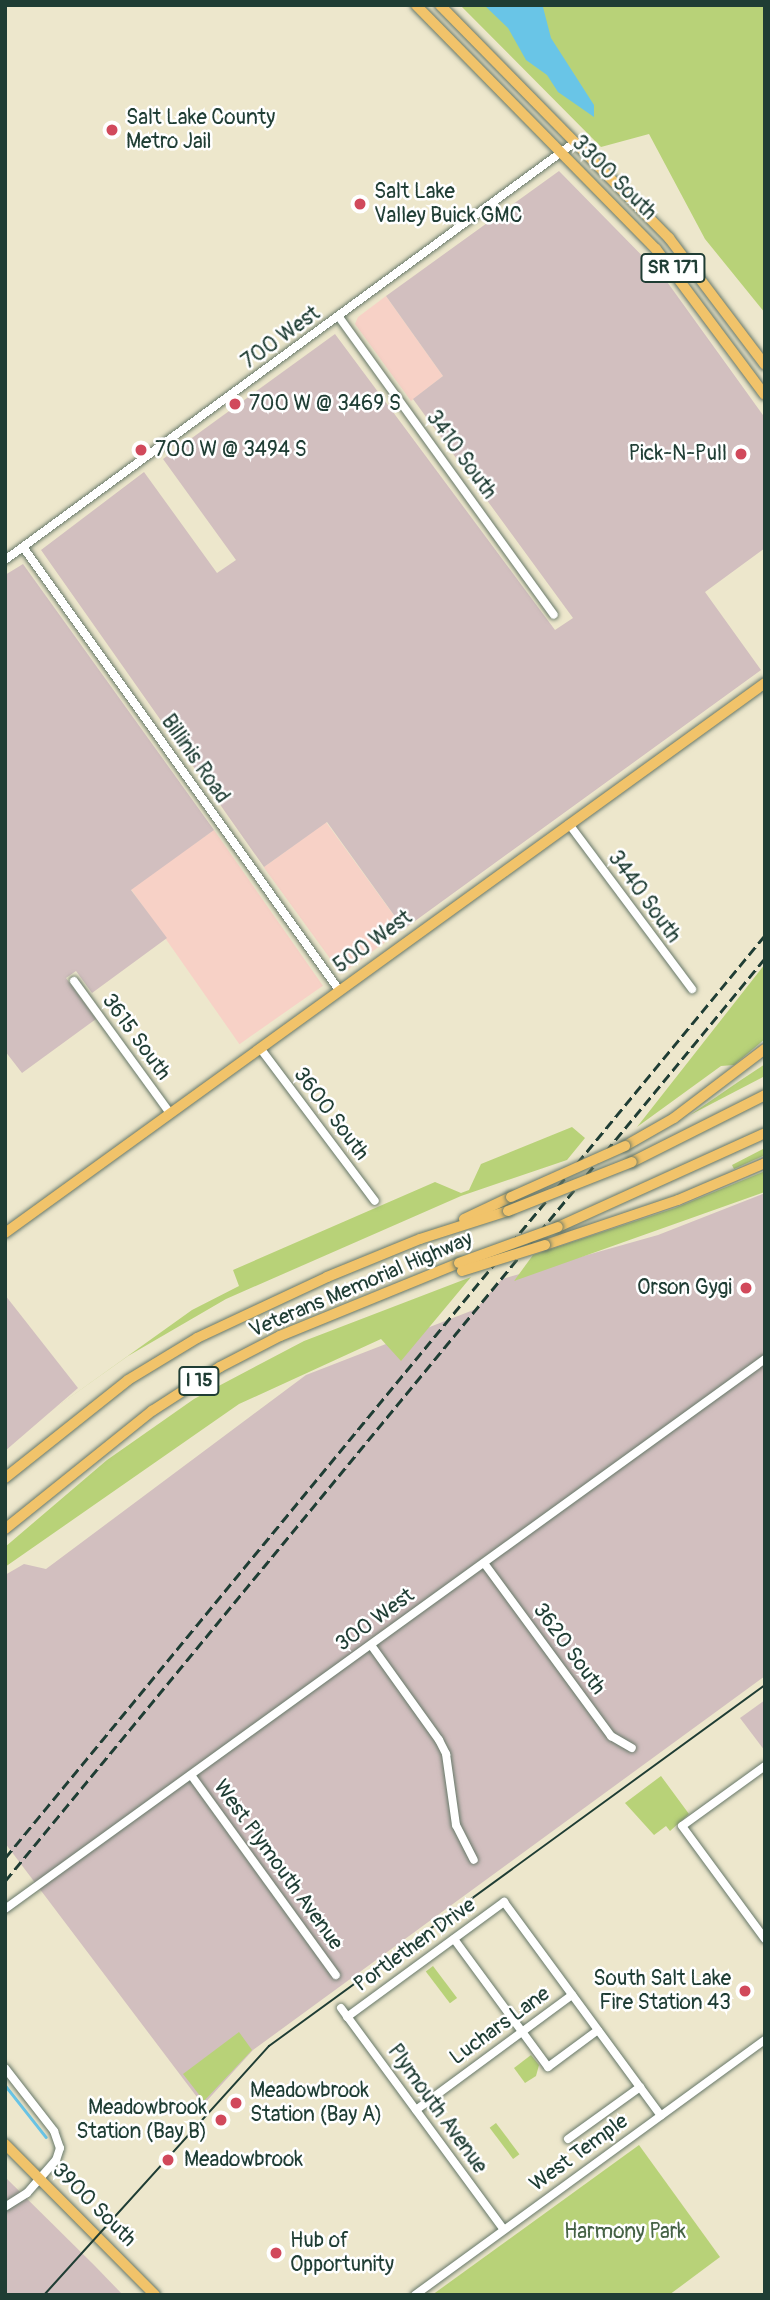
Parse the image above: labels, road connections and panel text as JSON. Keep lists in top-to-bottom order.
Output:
{
  "streets": {
    "highway": ["Veterans Memorial Highway", "I 15"],
    "main road": [
      "3300 South",
      "SR 171",
      "500 West",
      "3900 South"
    ],
    "street": [
      "700 West",
      "3410 South",
      "Billinis Road",
      "3440 South",
      "3615 South",
      "3600 South",
      "300 West",
      "3620 South",
      "West Plymouth Avenue",
      "Portlethen Drive",
      "Luchars Lane",
      "Plymouth Avenue",
      "West Temple"
    ]
  },
  "crossings": [
    ["3300 South", "700 West"],
    ["700 West", "3410 South"],
    ["700 West", "Billinis Road"],
    ["Billinis Road", "500 West"],
    ["3440 South", "500 West"],
    ["500 West", "3615 South"],
    ["500 West", "3600 South"],
    ["300 West", "3620 South"],
    ["300 West", "West Plymouth Avenue"],
    ["Portlethen Drive", "Luchars Lane"],
    ["Portlethen Drive", "Plymouth Avenue"],
    ["Luchars Lane", "Plymouth Avenue"],
    ["Plymouth Avenue", "West Temple"]
  ],
  "parks": ["Harmony Park"],
  "places": [
    "Salt Lake County Metro Jail",
    "Salt Lake Valley Buick GMC",
    "700 W @ 3469 S",
    "700 W @ 3494 S",
    "Pick-N-Pull",
    "Orson Gygi",
    "South Salt Lake Fire Station 43",
    "Meadowbrook Station (Bay A)",
    "Meadowbrook Station (Bay B)",
    "Meadowbrook",
    "Hub of Opportunity"
  ]
}
